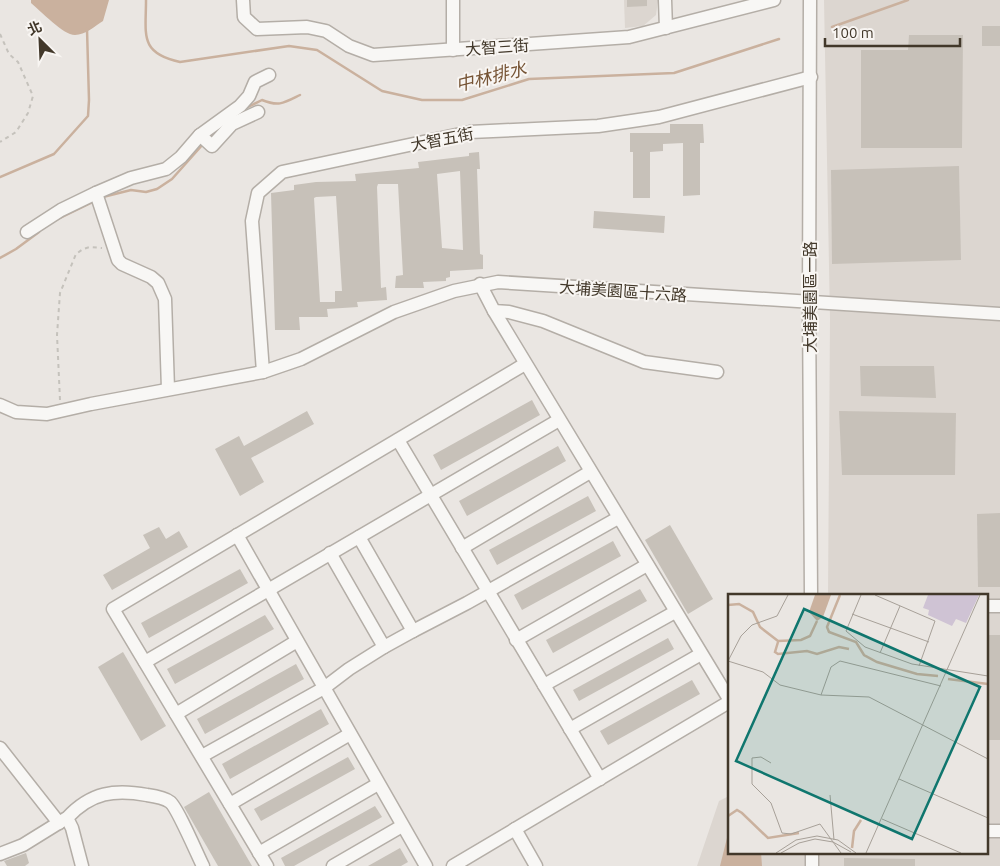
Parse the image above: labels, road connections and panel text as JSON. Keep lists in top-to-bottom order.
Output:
{
  "streets": {
    "street": [
      "大智三街",
      "大智五街",
      "大埔美園區十六路",
      "大埔美園區一路"
    ]
  },
  "crossings": [
    ["大智五街", "大埔美園區十六路"],
    ["大智五街", "大埔美園區一路"],
    ["大埔美園區十六路", "大埔美園區一路"]
  ],
  "water": ["中林排水"],
  "scale_bar": "100 m",
  "north": "top left"
}
